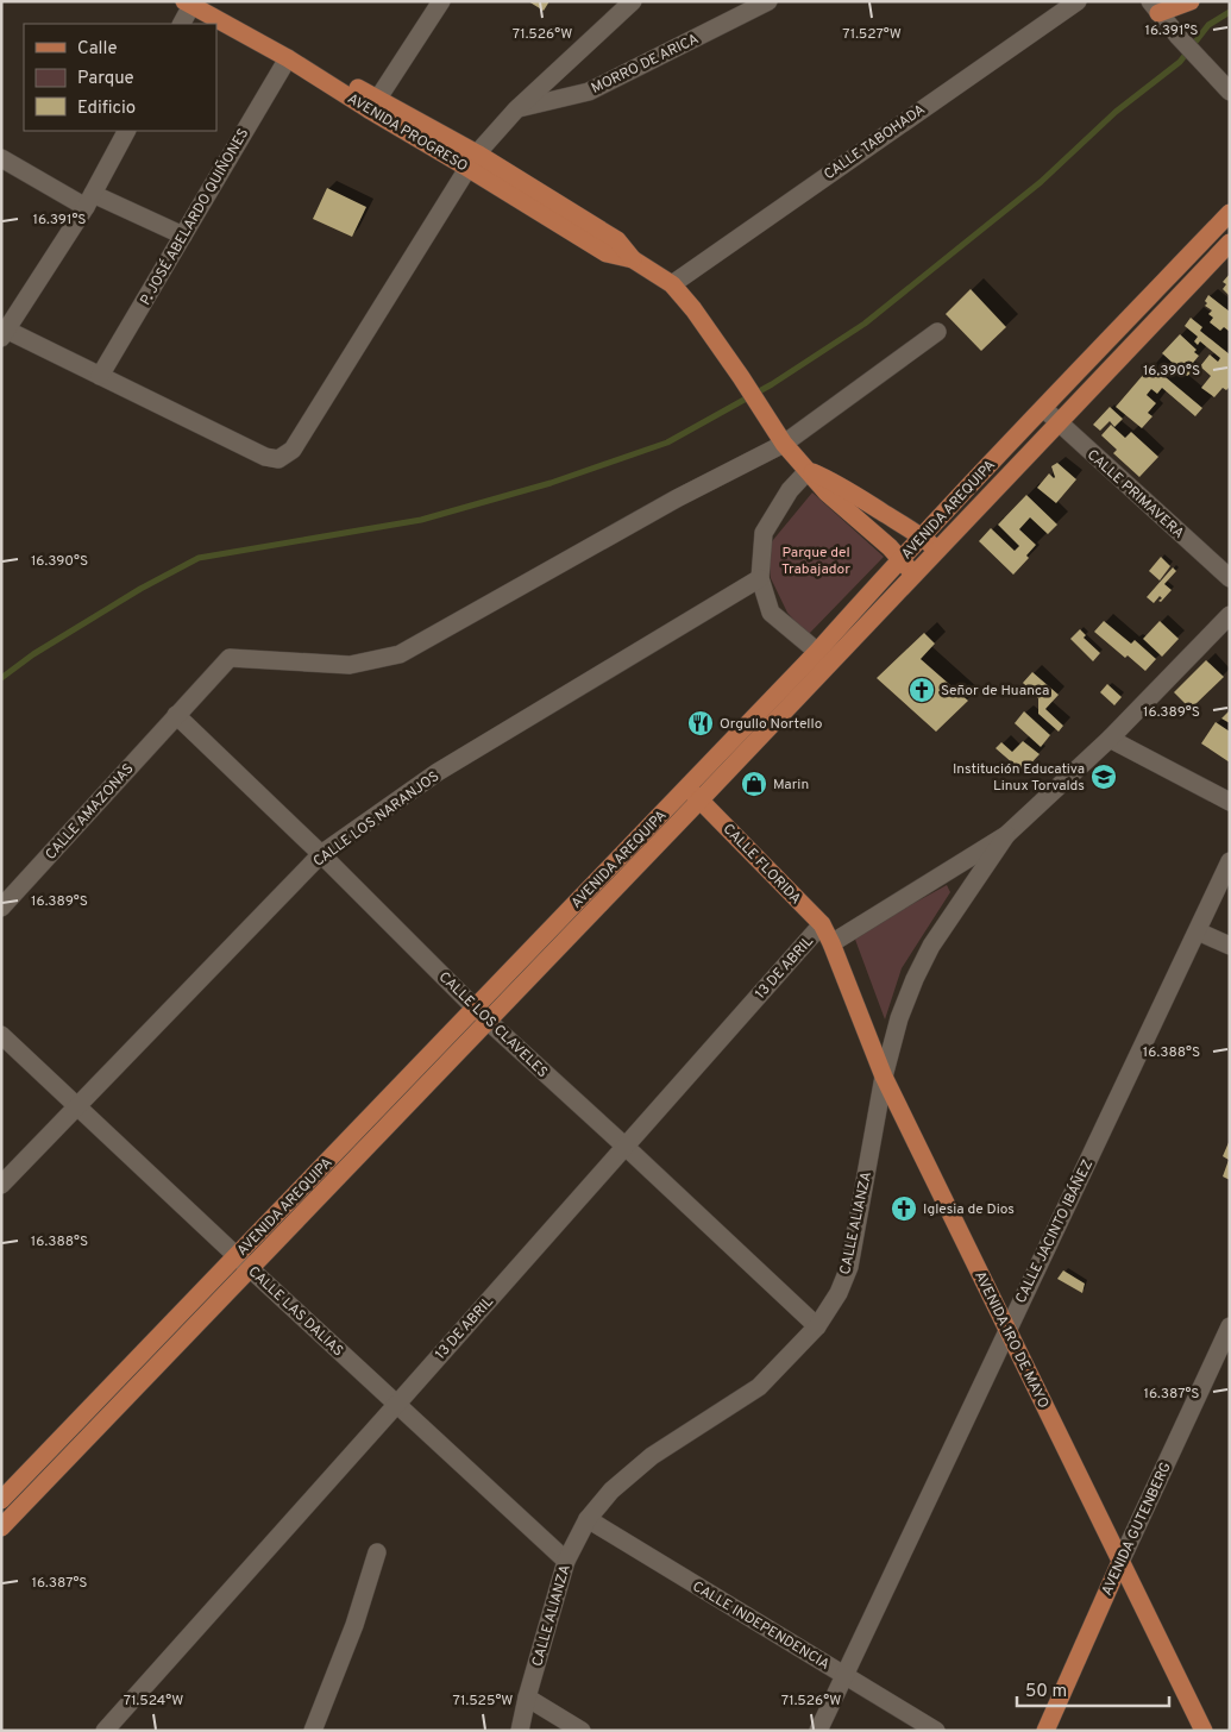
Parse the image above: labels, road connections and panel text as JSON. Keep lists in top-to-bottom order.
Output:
{
  "streets": {
    "main road": [
      "AVENIDA PROGRESO",
      "AVENIDA AREQUIPA",
      "CALLE FLORIDA",
      "AVENIDA 1RO DE MAYO",
      "AVENIDA GUTENBERG"
    ],
    "street": [
      "MORRO DE ARICA",
      "CALLE TABOHADA",
      "P. JOSÉ ABELARDO QUIÑONES",
      "CALLE PRIMAVERA",
      "CALLE AMAZONAS",
      "CALLE LOS NARANJOS",
      "13 DE ABRIL",
      "CALLE LOS CLAVELES",
      "CALLE ALIANZA",
      "CALLE JACINTO IBÁÑEZ",
      "CALLE LAS DALIAS",
      "CALLE INDEPENDENCIA"
    ]
  },
  "crossings": [
    ["AVENIDA PROGRESO", "CALLE TABOHADA"],
    ["AVENIDA PROGRESO", "P. JOSÉ ABELARDO QUIÑONES"],
    ["AVENIDA PROGRESO", "AVENIDA AREQUIPA"],
    ["AVENIDA PROGRESO", "CALLE AMAZONAS"],
    ["CALLE PRIMAVERA", "AVENIDA AREQUIPA"],
    ["AVENIDA AREQUIPA", "CALLE FLORIDA"],
    ["AVENIDA AREQUIPA", "CALLE LOS CLAVELES"],
    ["AVENIDA AREQUIPA", "CALLE LAS DALIAS"],
    ["CALLE AMAZONAS", "CALLE LOS CLAVELES"],
    ["CALLE LOS NARANJOS", "CALLE LOS CLAVELES"],
    ["CALLE LOS NARANJOS", "CALLE LAS DALIAS"],
    ["CALLE FLORIDA", "13 DE ABRIL"],
    ["CALLE FLORIDA", "CALLE ALIANZA"],
    ["CALLE FLORIDA", "AVENIDA 1RO DE MAYO"],
    ["13 DE ABRIL", "CALLE LOS CLAVELES"],
    ["13 DE ABRIL", "CALLE LAS DALIAS"],
    ["CALLE LOS CLAVELES", "CALLE ALIANZA"],
    ["CALLE ALIANZA", "CALLE LAS DALIAS"],
    ["CALLE ALIANZA", "AVENIDA 1RO DE MAYO"],
    ["CALLE ALIANZA", "CALLE INDEPENDENCIA"],
    ["CALLE JACINTO IBÁÑEZ", "AVENIDA 1RO DE MAYO"],
    ["CALLE JACINTO IBÁÑEZ", "CALLE INDEPENDENCIA"],
    ["AVENIDA 1RO DE MAYO", "AVENIDA GUTENBERG"]
  ],
  "parks": ["Parque del Trabajador"],
  "places": {
    "church": ["Señor de Huanca", "Iglesia de Dios"],
    "restaurant": ["Orgullo Nortello"],
    "school or university": ["Institución Educativa Linux Torvalds"],
    "shop": ["Marin"]
  },
  "legend": ["Calle", "Parque", "Edificio"],
  "scale_bar": "50 m",
  "coordinates": [
    "16.391°S",
    "71.526°W",
    "71.527°W",
    "16.390°S",
    "16.389°S",
    "16.388°S",
    "16.387°S",
    "71.524°W",
    "71.525°W"
  ]
}
